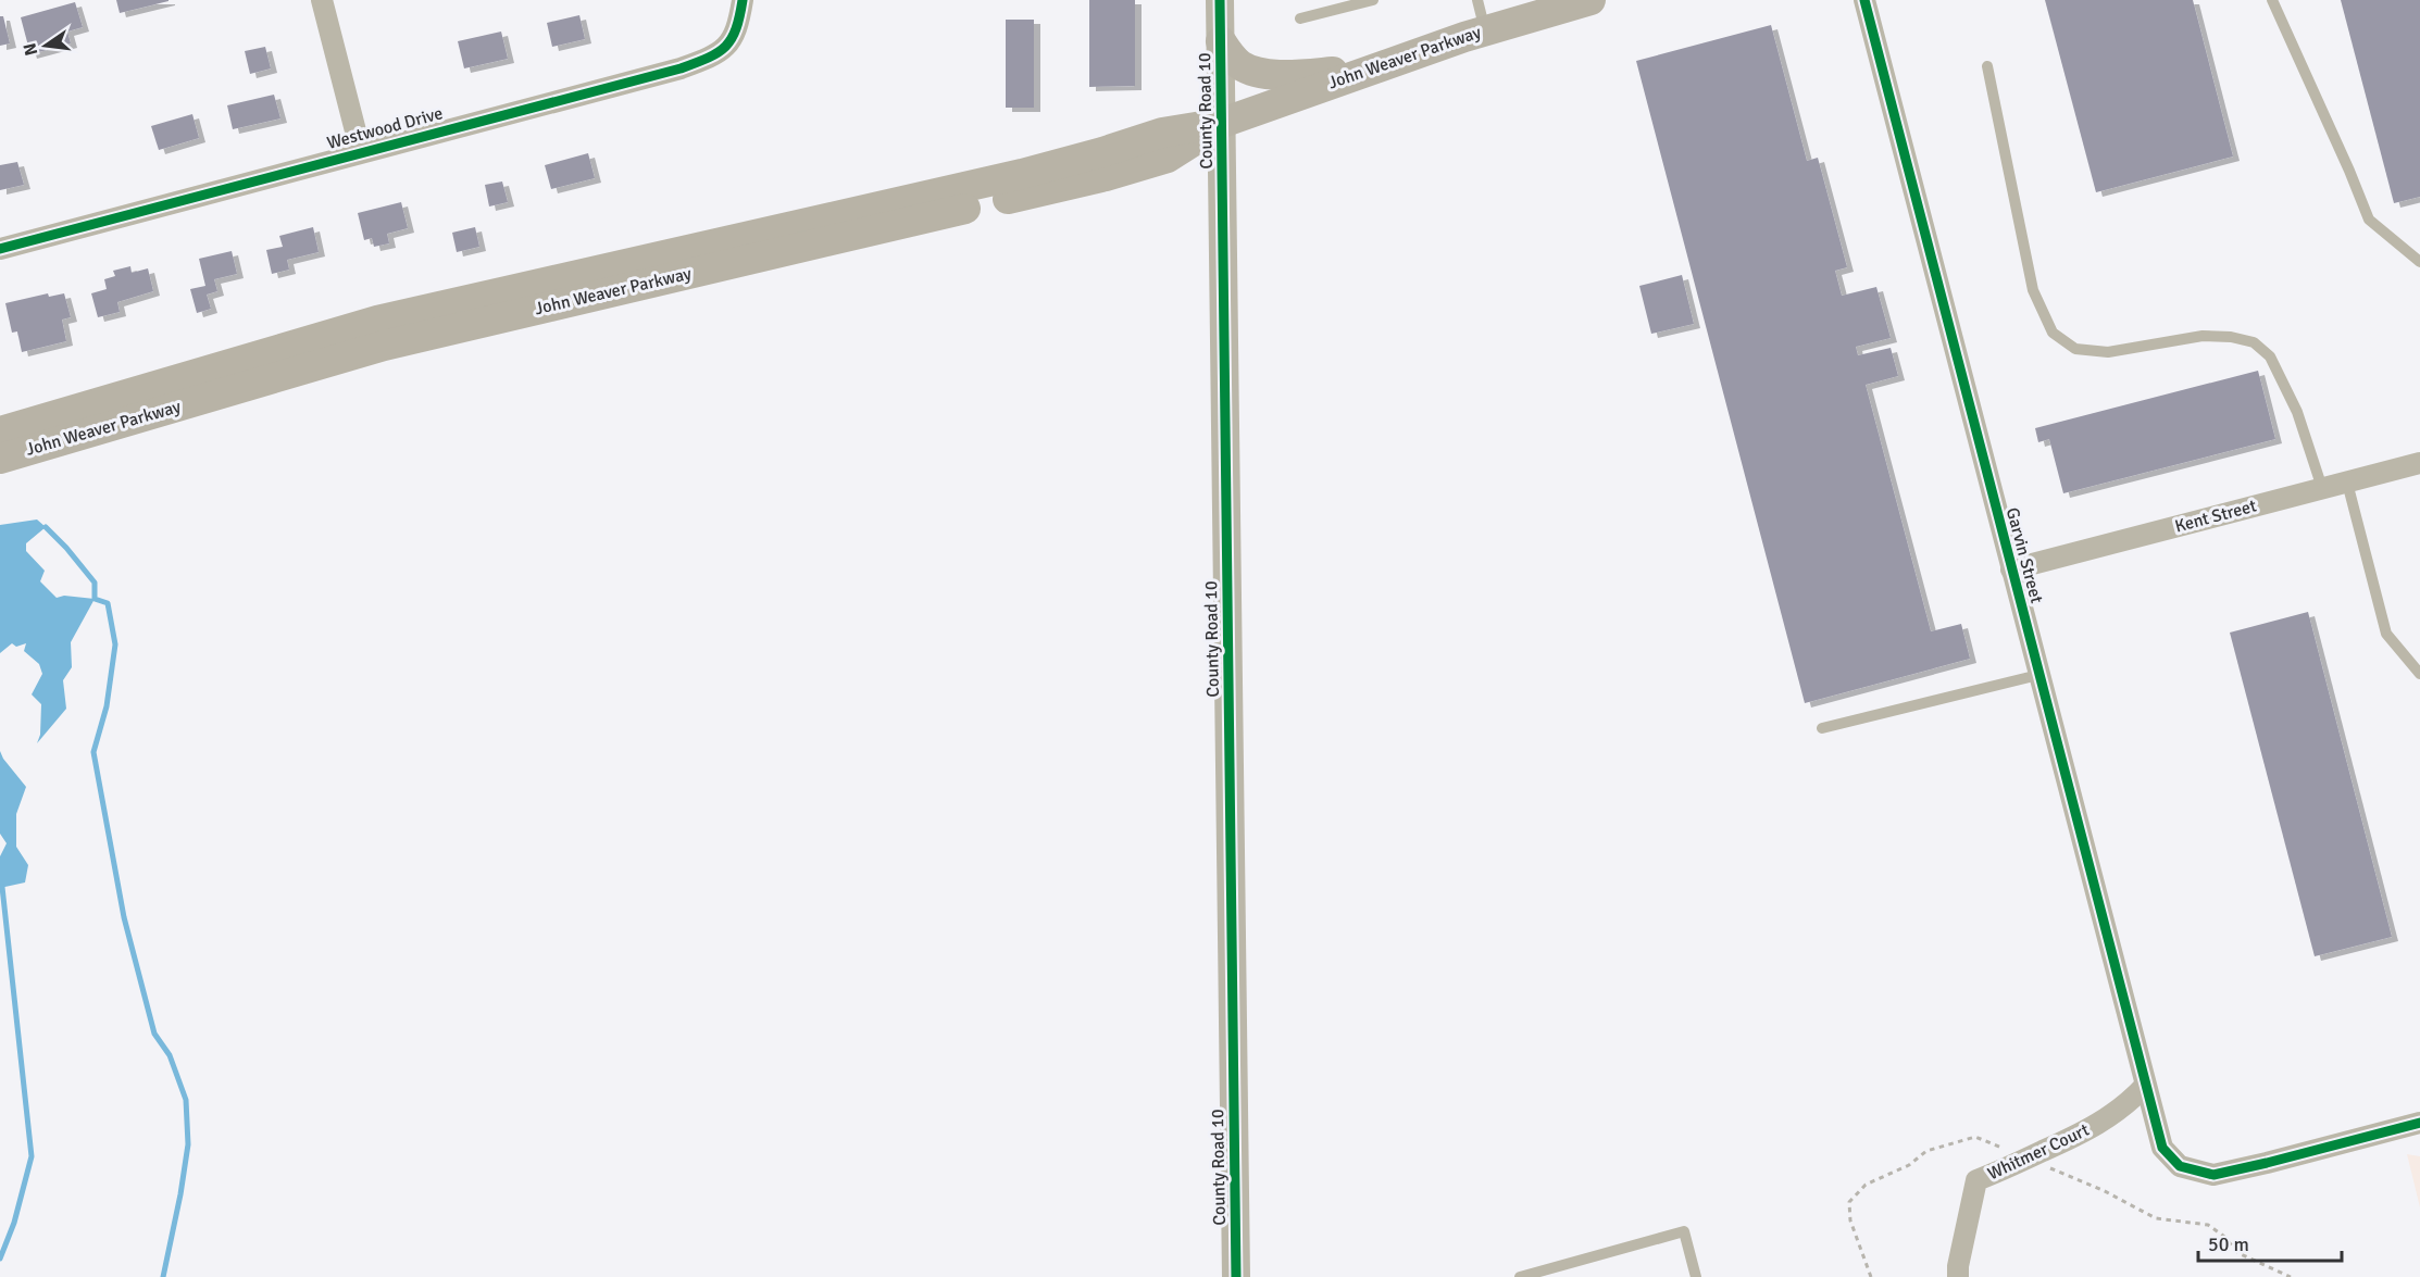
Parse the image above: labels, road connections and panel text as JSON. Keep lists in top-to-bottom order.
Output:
{
  "streets": {
    "main road": ["John Weaver Parkway"],
    "street": [
      "County Road 10",
      "Westwood Drive",
      "Kent Street",
      "Garvin Street",
      "Whitmer Court"
    ]
  },
  "crossings": [
    ["John Weaver Parkway", "County Road 10"],
    ["Kent Street", "Garvin Street"],
    ["Garvin Street", "Whitmer Court"]
  ],
  "scale_bar": "50 m",
  "north": "left"
}
